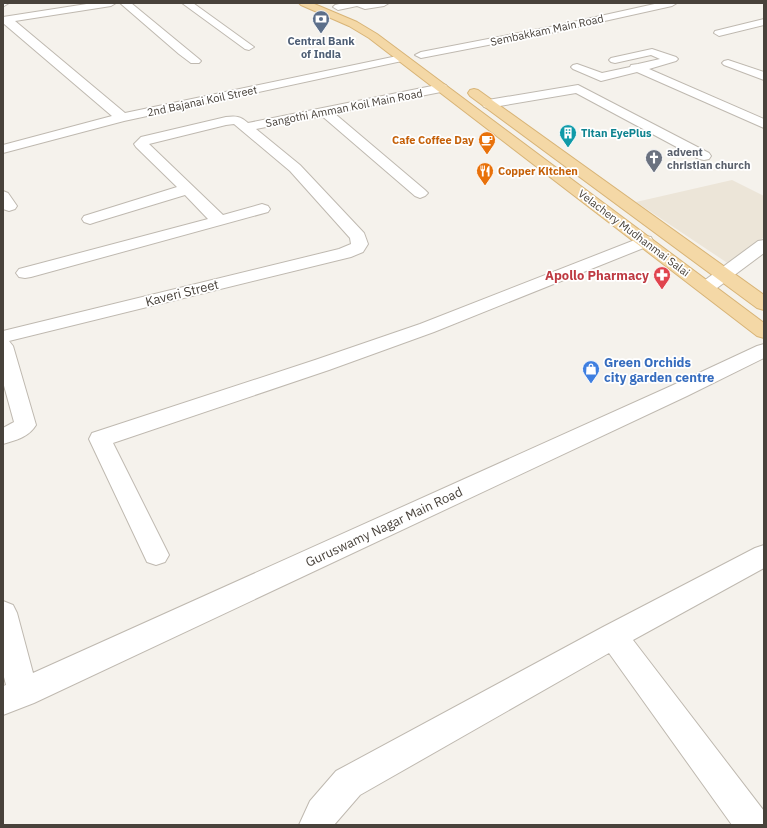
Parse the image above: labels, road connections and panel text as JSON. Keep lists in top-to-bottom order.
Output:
{
  "streets": {
    "main road": ["Velachery Mudhanmai Salai"],
    "street": [
      "Sembakkam Main Road",
      "2nd Bajanai Koil Street",
      "Sangothi Amman Koil Main Road",
      "Kaveri Street",
      "Guruswamy Nagar Main Road"
    ]
  },
  "crossings": [
    ["Sembakkam Main Road", "Velachery Mudhanmai Salai"],
    ["2nd Bajanai Koil Street", "Velachery Mudhanmai Salai"],
    ["Sangothi Amman Koil Main Road", "Velachery Mudhanmai Salai"],
    ["Sangothi Amman Koil Main Road", "Kaveri Street"]
  ],
  "places": {
    "bank": ["Central Bank of India"],
    "building": ["Titan EyePlus"],
    "cafe": ["Cafe Coffee Day"],
    "church": ["advent christian church"],
    "restaurant": ["Copper Kitchen"],
    "pharmacy": ["Apollo Pharmacy"],
    "shop": ["Green Orchids city garden centre"]
  }
}
